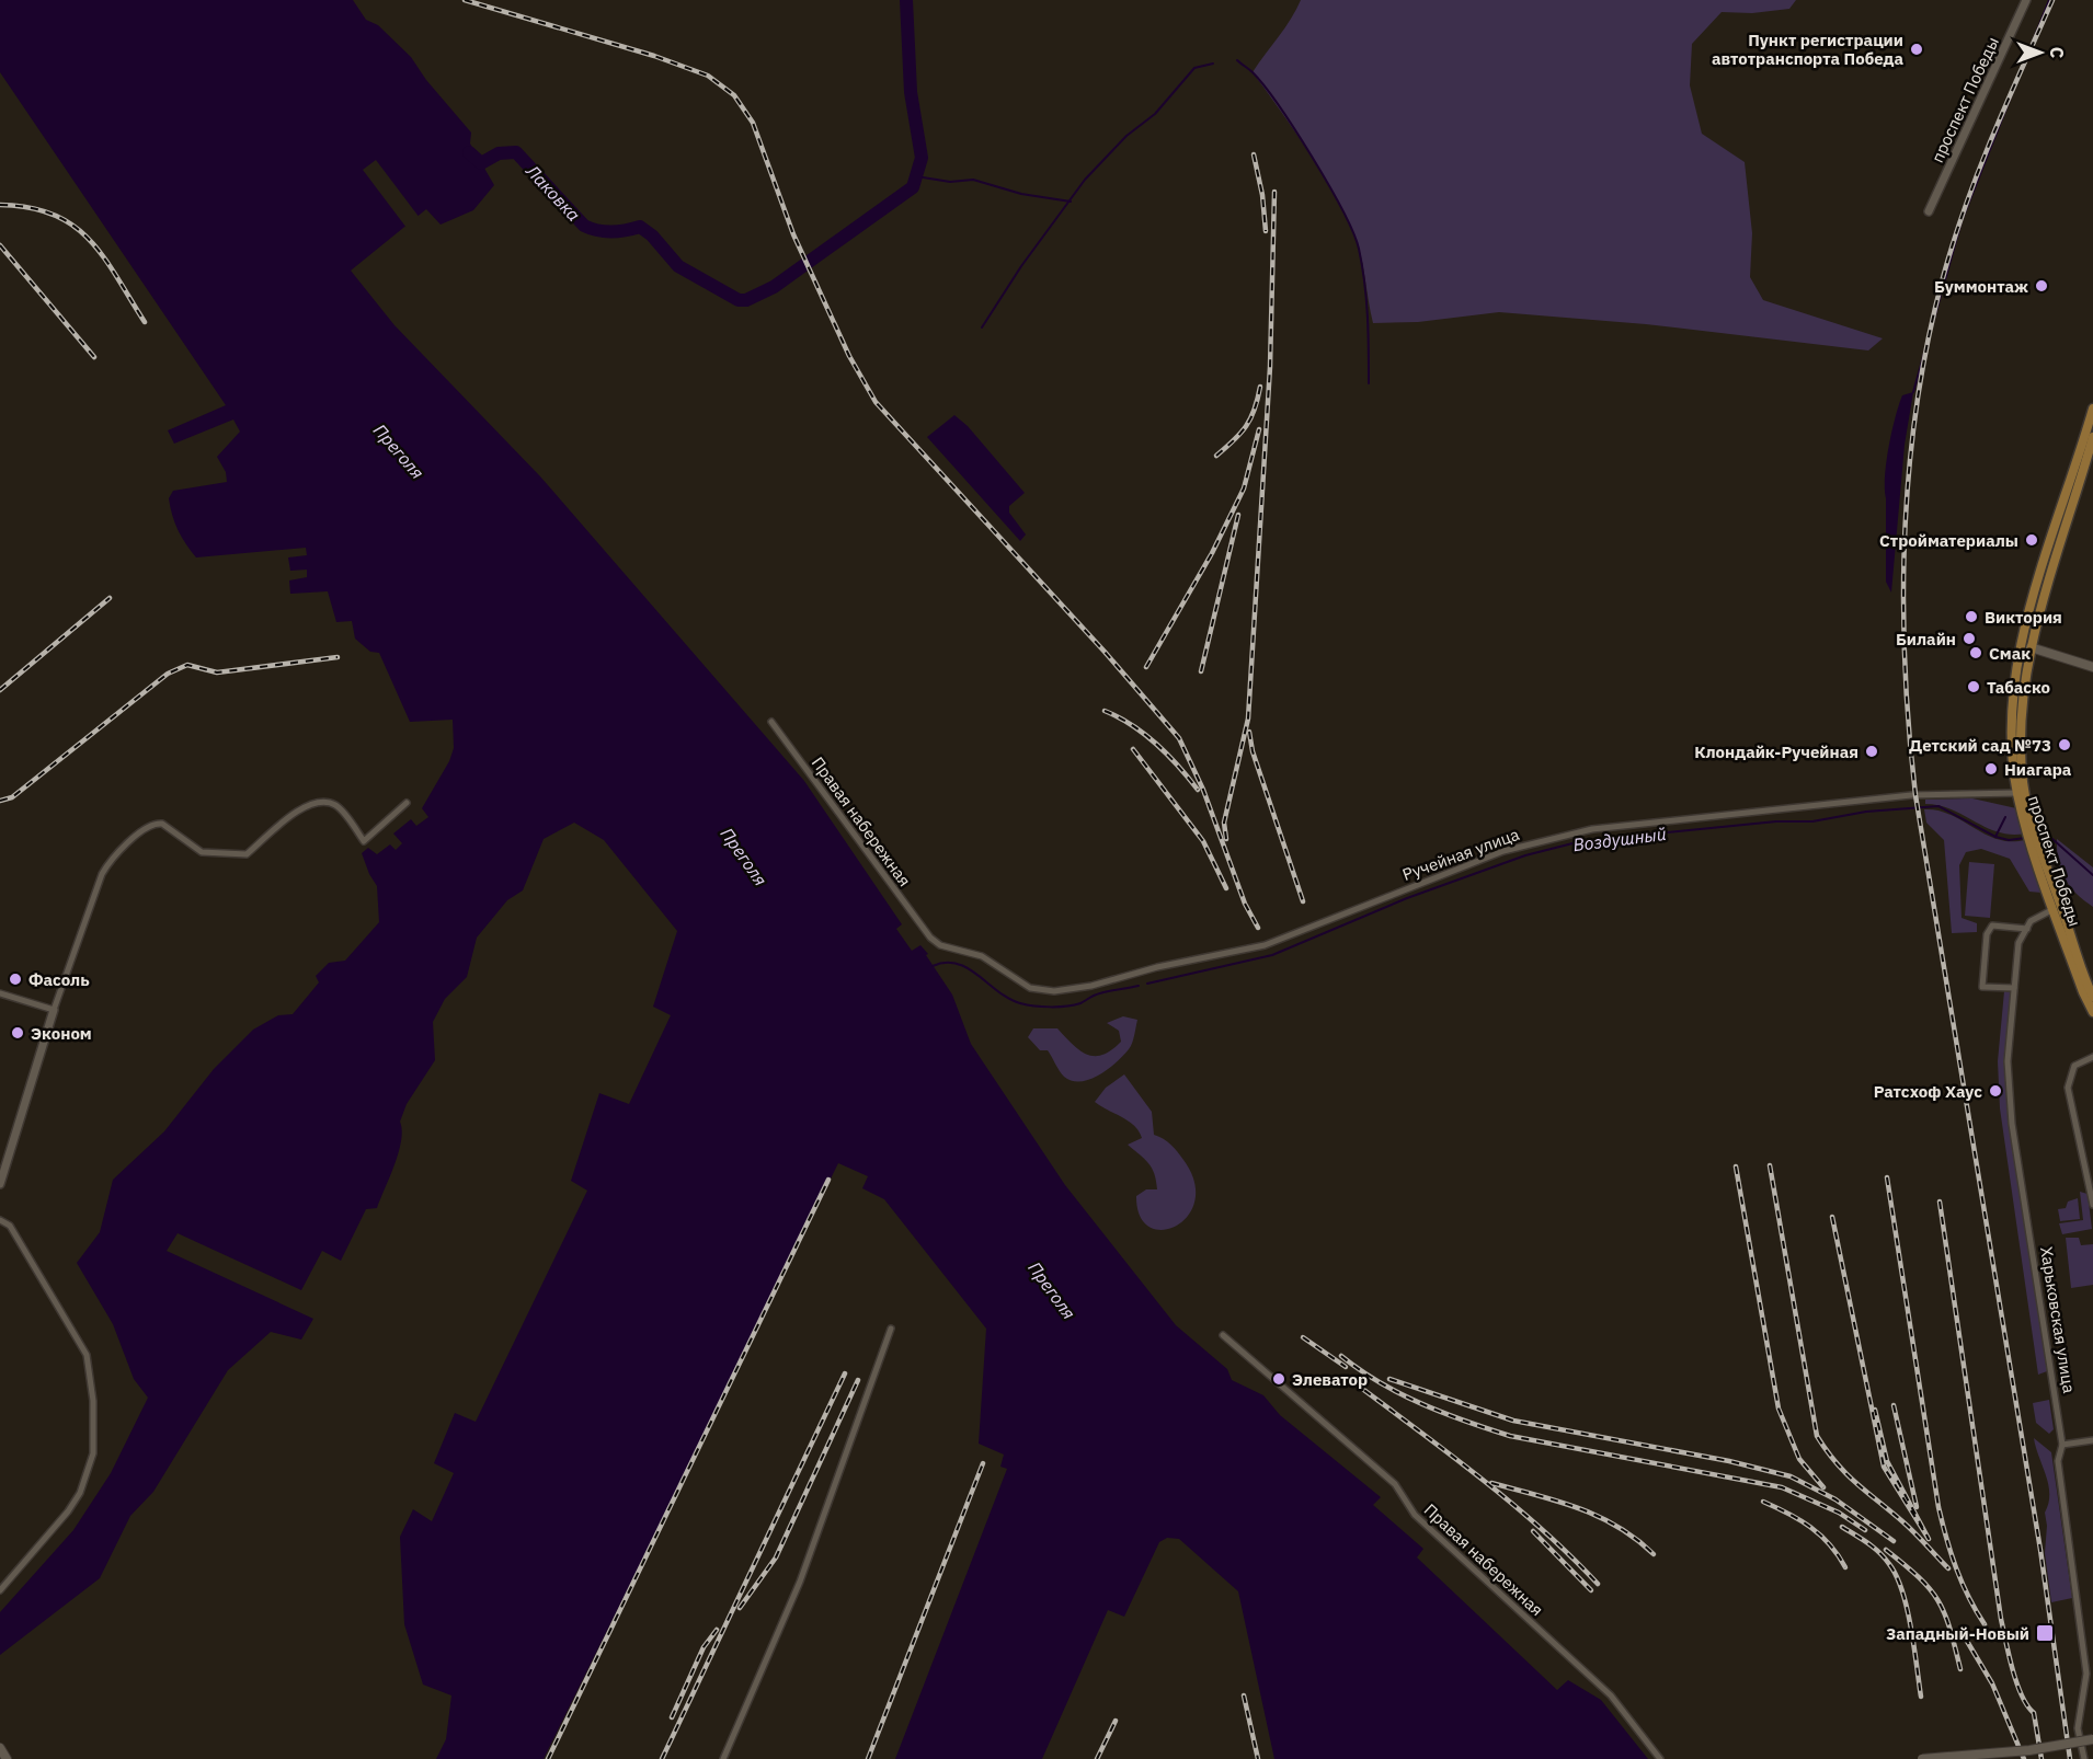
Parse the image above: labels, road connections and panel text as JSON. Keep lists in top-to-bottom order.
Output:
{
  "streets": {
    "main road": ["проспект Победы"],
    "street": ["Правая набережная", "Ручейная улица", "Харьковская улица"]
  },
  "crossings": [
    ["проспект Победы", "Ручейная улица"],
    ["Правая набережная", "Ручейная улица"]
  ],
  "water": ["Лаковка", "Преголя", "Воздушный"],
  "places": {
    "other": [
      "Пункт регистрации автотранспорта Победа",
      "Буммонтаж",
      "Стройматериалы",
      "Виктория",
      "Билайн",
      "Смак",
      "Табаско",
      "Детский сад №73",
      "Клондайк-Ручейная",
      "Ниагара",
      "Фасоль",
      "Эконом",
      "Ратсхоф Хаус",
      "Элеватор"
    ],
    "transit": ["Западный-Новый"]
  },
  "north": "right"
}
